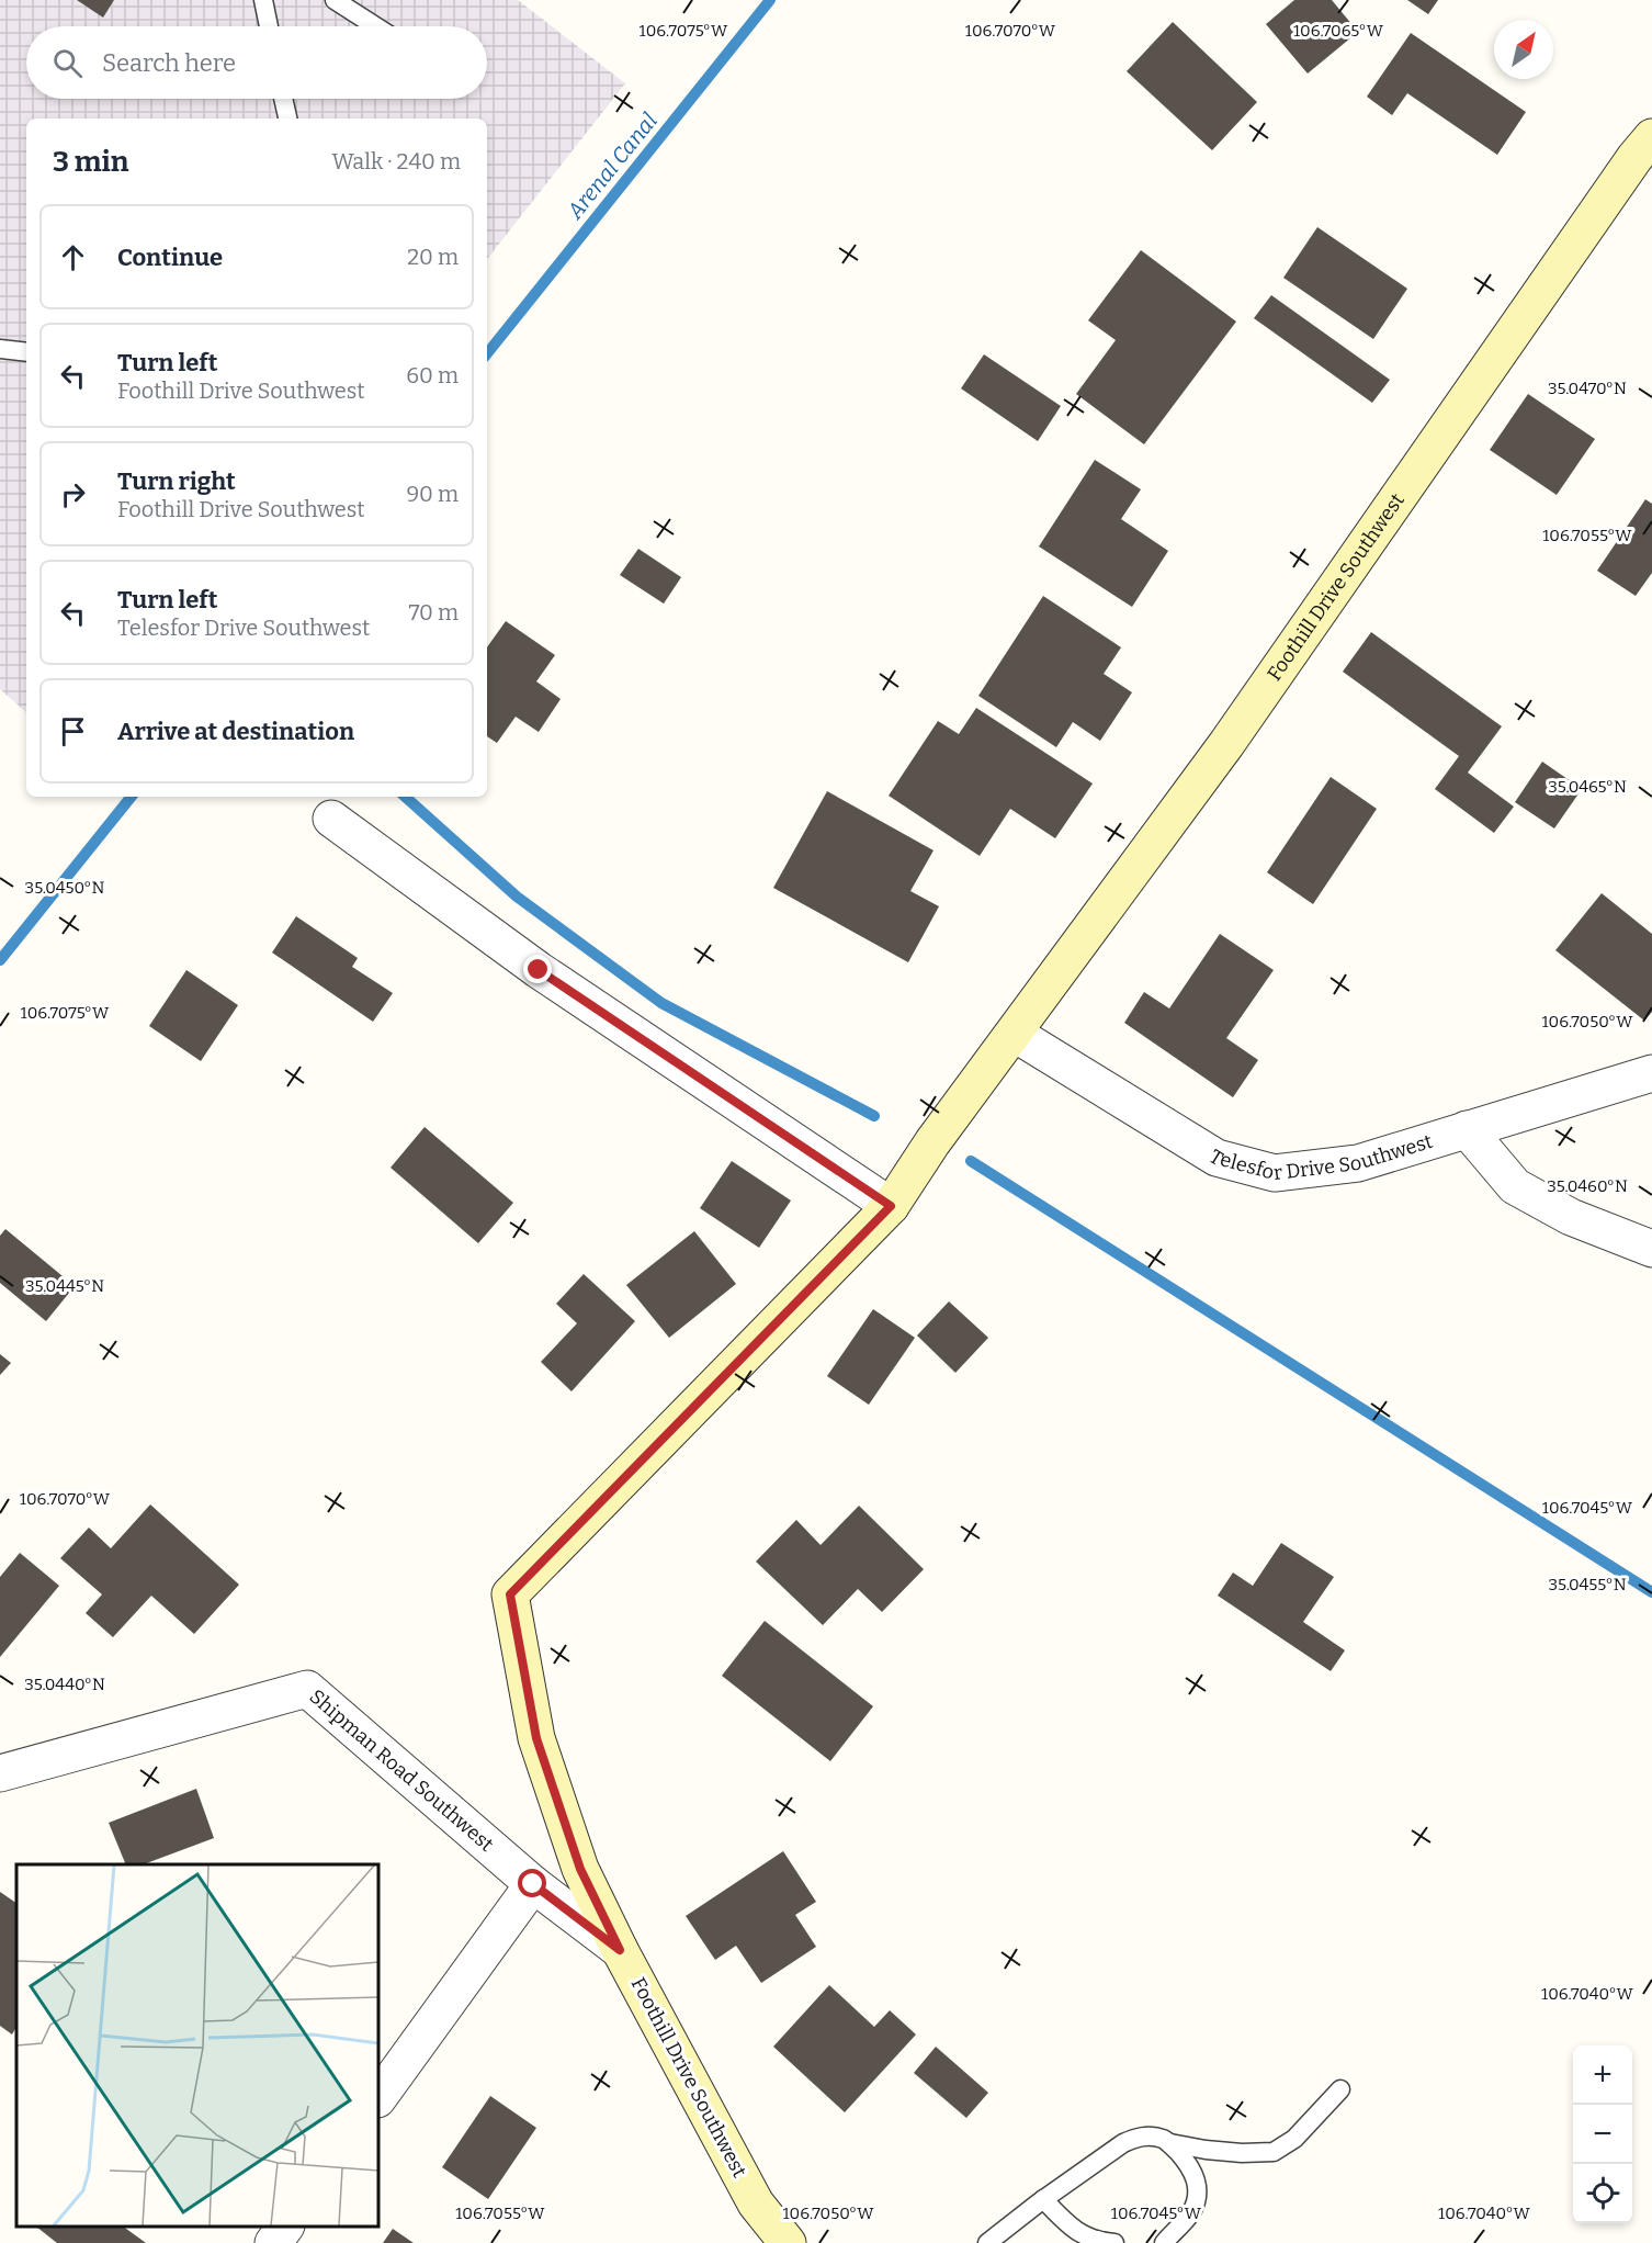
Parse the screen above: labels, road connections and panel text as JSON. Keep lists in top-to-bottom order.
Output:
{
  "streets": {
    "street": ["Foothill Drive Southwest", "Telesfor Drive Southwest", "Shipman Road Southwest"]
  },
  "crossings": [
    ["Foothill Drive Southwest", "Telesfor Drive Southwest"],
    ["Foothill Drive Southwest", "Shipman Road Southwest"]
  ],
  "water": ["Arenal Canal"],
  "north": "top right",
  "page": {
    "search": "Search here",
    "heading": ["3 min", "Walk · 240 m"],
    "list": [
      ["Continue", "20 m"],
      ["Turn left", "Foothill Drive Southwest", "60 m"],
      ["Turn right", "Foothill Drive Southwest", "90 m"],
      ["Turn left", "Telesfor Drive Southwest", "70 m"],
      "Arrive at destination"
    ],
    "map_buttons": ["+", "−"]
  },
  "coordinates": [
    "106.7075°W",
    "106.7070°W",
    "106.7065°W",
    "35.0470°N",
    "106.7055°W",
    "35.0465°N",
    "35.0450°N",
    "106.7050°W",
    "35.0460°N",
    "35.0445°N",
    "106.7045°W",
    "35.0455°N",
    "35.0440°N",
    "106.7040°W"
  ]
}
